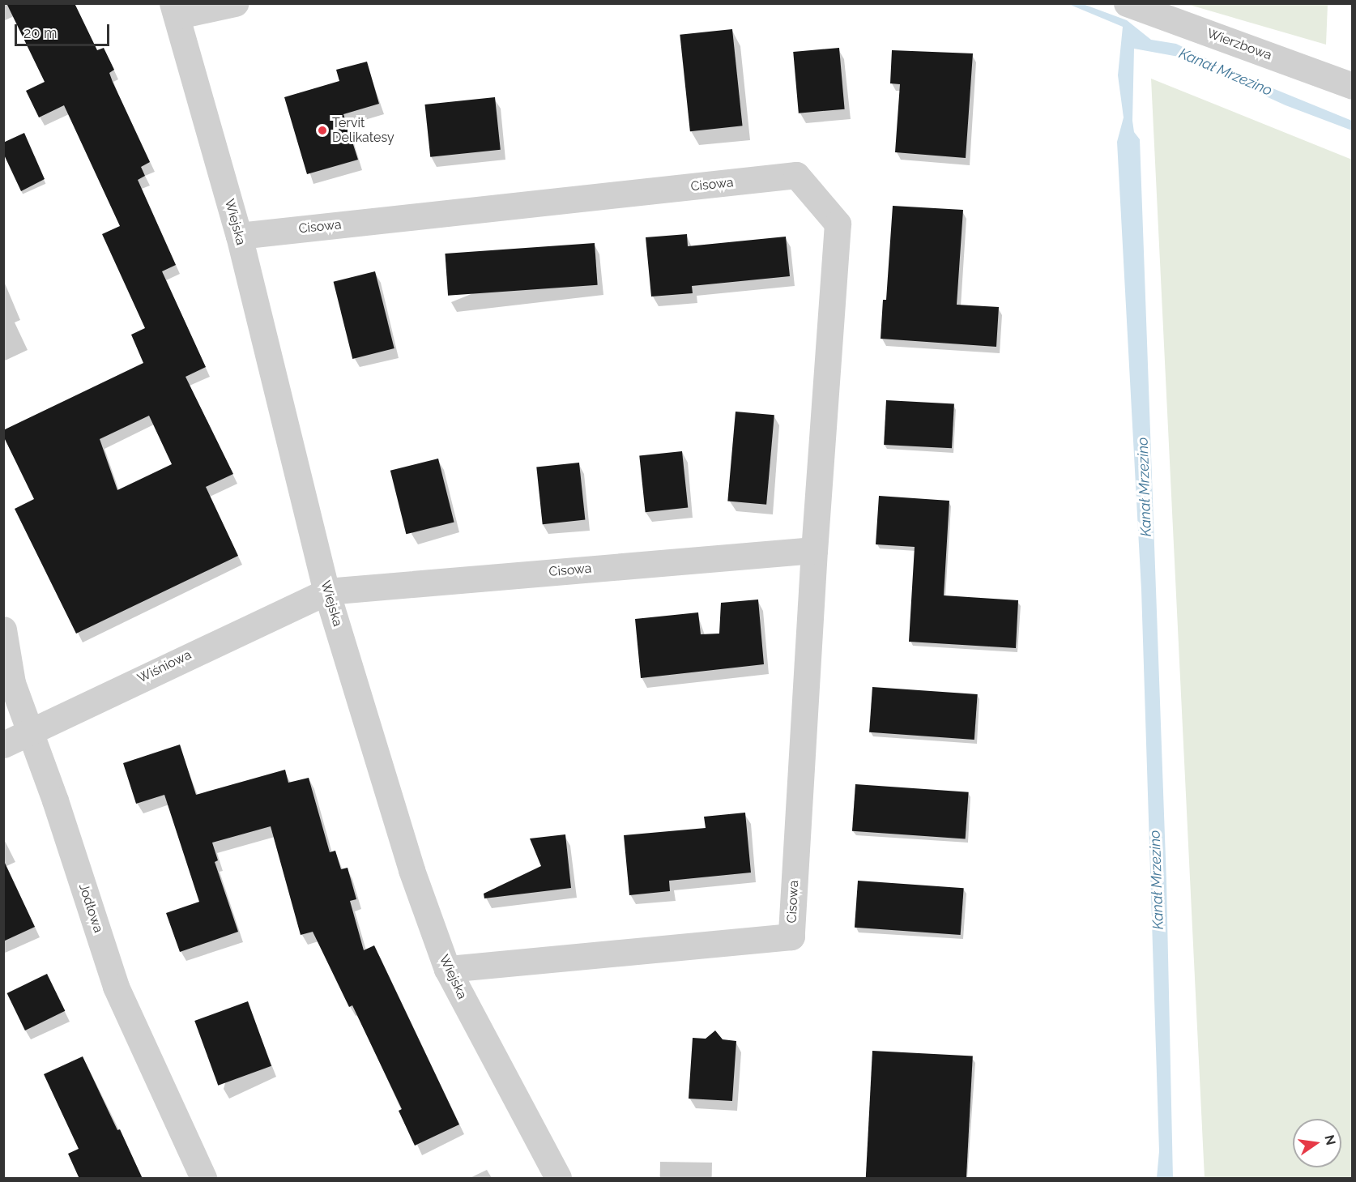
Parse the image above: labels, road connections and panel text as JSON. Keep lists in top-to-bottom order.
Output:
{
  "streets": {
    "street": [
      "Wierzbowa",
      "Cisowa",
      "Wiejska",
      "Wiśniowa",
      "Jodłowa"
    ]
  },
  "crossings": [
    ["Cisowa", "Wiejska"],
    ["Cisowa", "Wiśniowa"],
    ["Wiejska", "Wiśniowa"],
    ["Wiśniowa", "Jodłowa"]
  ],
  "water": ["Kanał Mrzezino"],
  "places": ["Tervit Delikatesy"],
  "scale_bar": "20 m",
  "north": "right"
}
